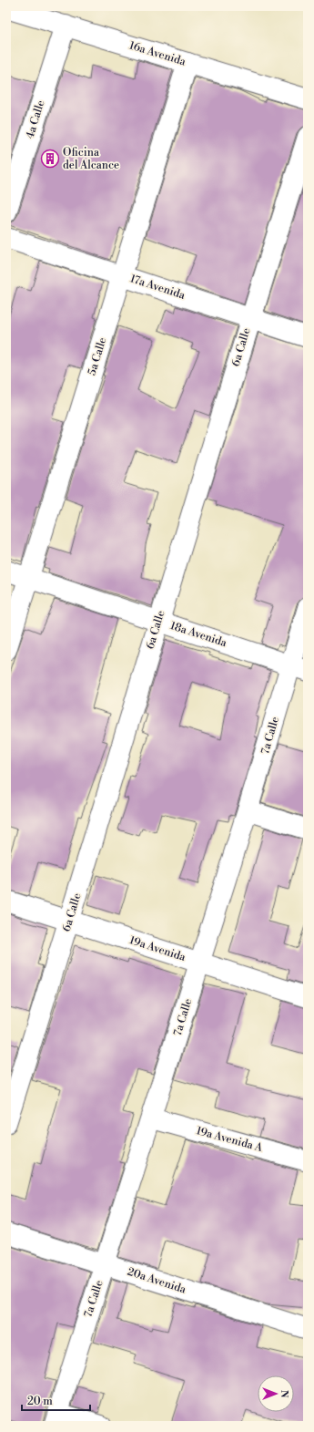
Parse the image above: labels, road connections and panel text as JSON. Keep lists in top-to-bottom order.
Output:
{
  "streets": {
    "street": [
      "16a Avenida",
      "4a Calle",
      "17a Avenida",
      "6a Calle",
      "5a Calle",
      "18a Avenida",
      "7a Calle",
      "19a Avenida",
      "19a Avenida A",
      "20a Avenida"
    ]
  },
  "crossings": [
    ["16a Avenida", "4a Calle"],
    ["16a Avenida", "5a Calle"],
    ["17a Avenida", "6a Calle"],
    ["17a Avenida", "5a Calle"],
    ["6a Calle", "18a Avenida"],
    ["6a Calle", "19a Avenida"],
    ["5a Calle", "18a Avenida"],
    ["18a Avenida", "7a Calle"],
    ["7a Calle", "19a Avenida"],
    ["7a Calle", "19a Avenida A"],
    ["7a Calle", "20a Avenida"]
  ],
  "places": {
    "building": ["Oficina del Alcance"]
  },
  "scale_bar": "20 m",
  "north": "right"
}
